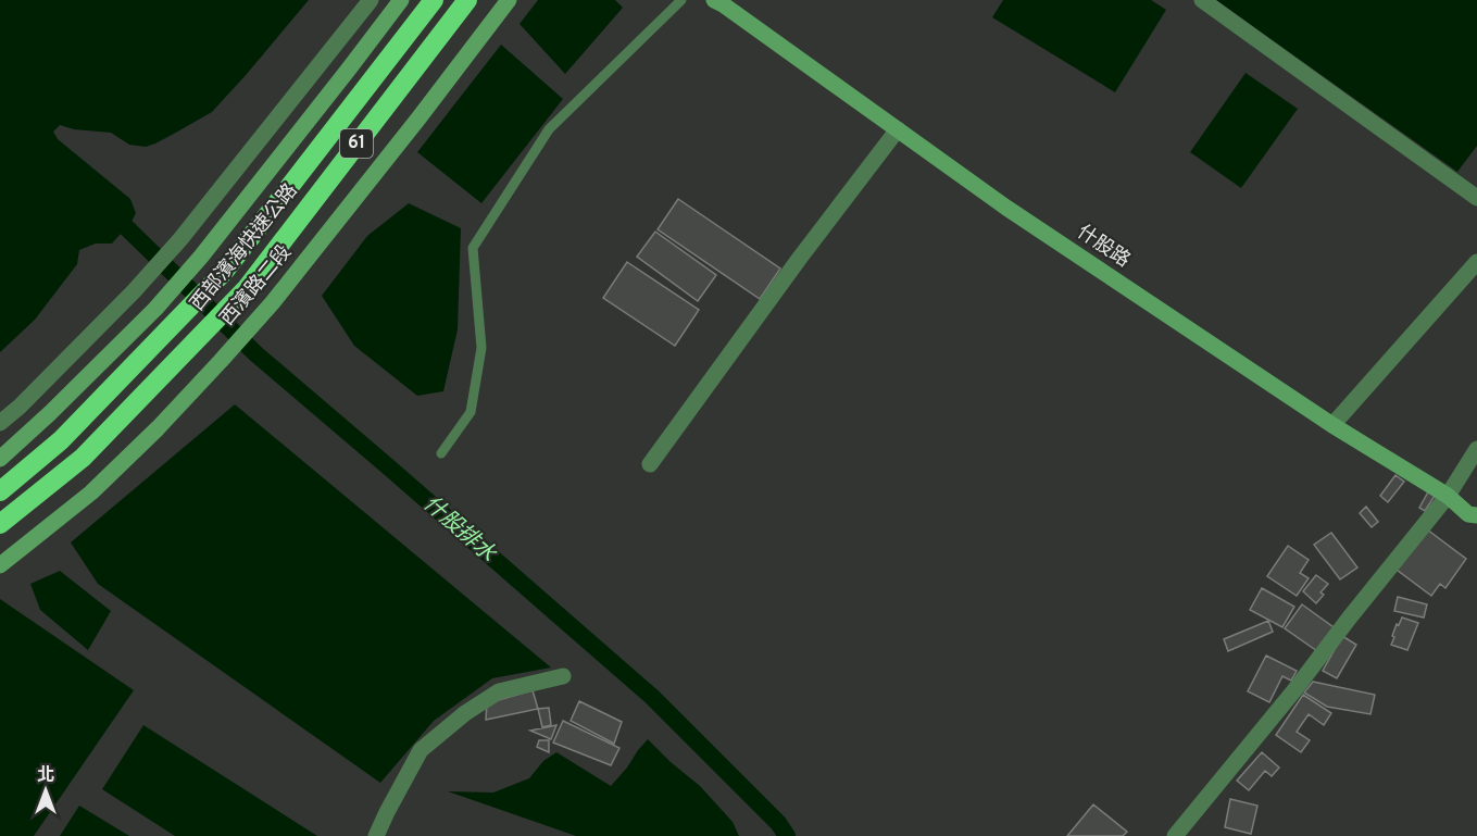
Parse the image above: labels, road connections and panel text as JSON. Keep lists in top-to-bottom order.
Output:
{
  "streets": {
    "highway": ["61", "西部濱海快速公路"],
    "street": ["什股路", "西濱路二段"]
  },
  "water": ["什股排水"],
  "north": "top"
}
